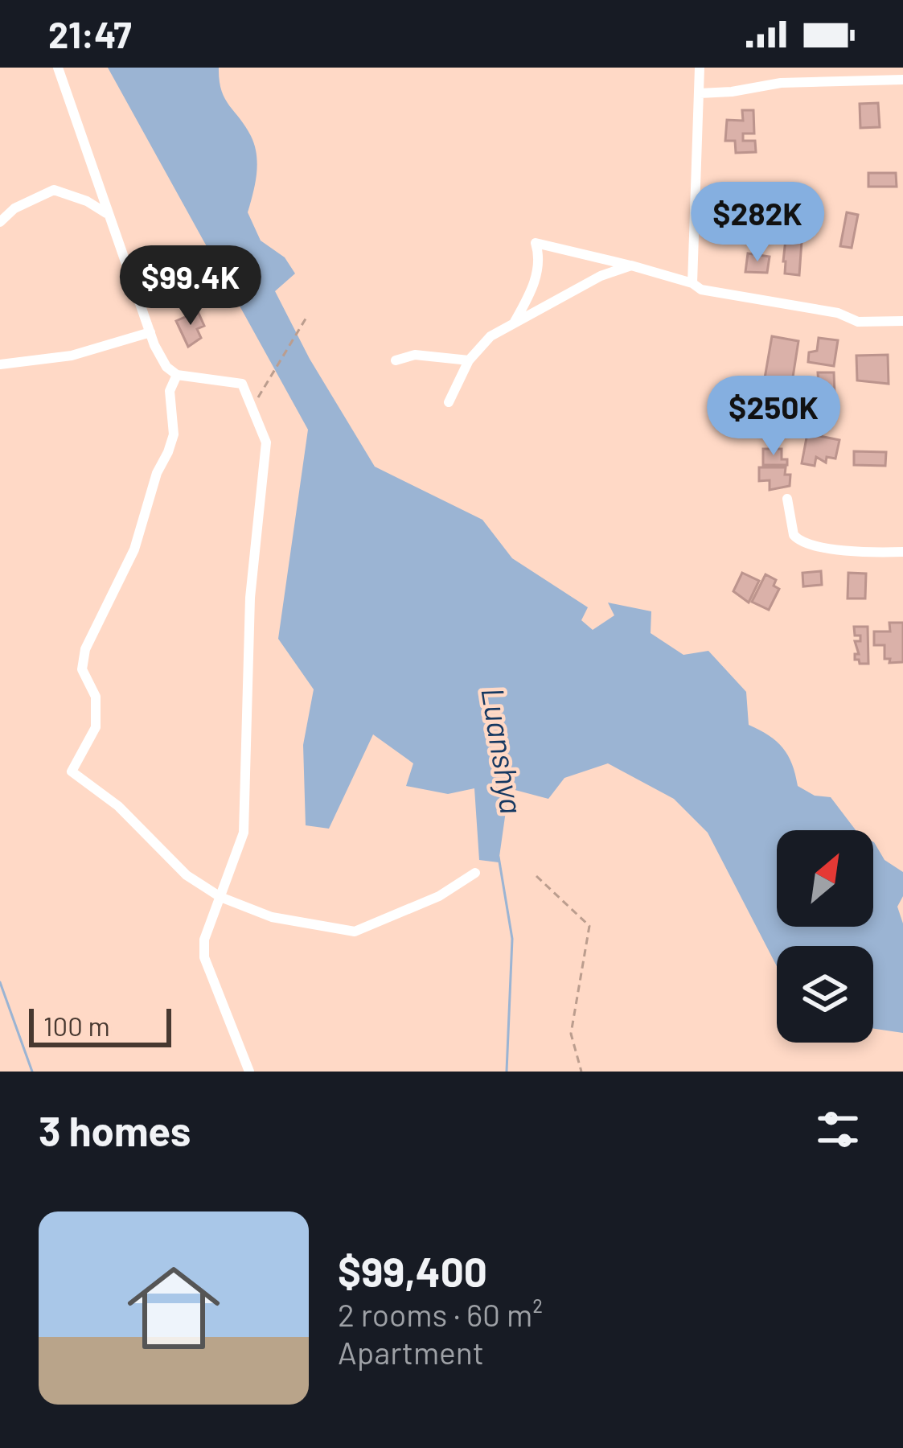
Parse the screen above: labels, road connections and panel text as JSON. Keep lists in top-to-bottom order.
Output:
{
  "water": ["Luanshya"],
  "scale_bar": "100 m",
  "north": "top right",
  "page": {
    "status": "21:47",
    "price": ["$282K", "$99.4K", "$250K"],
    "scale": "100 m",
    "heading": "3 homes",
    "list": [
      {
        "name": "$99,400",
        "note": "2 rooms · 60 m² · Apartment"
      }
    ]
  }
}
